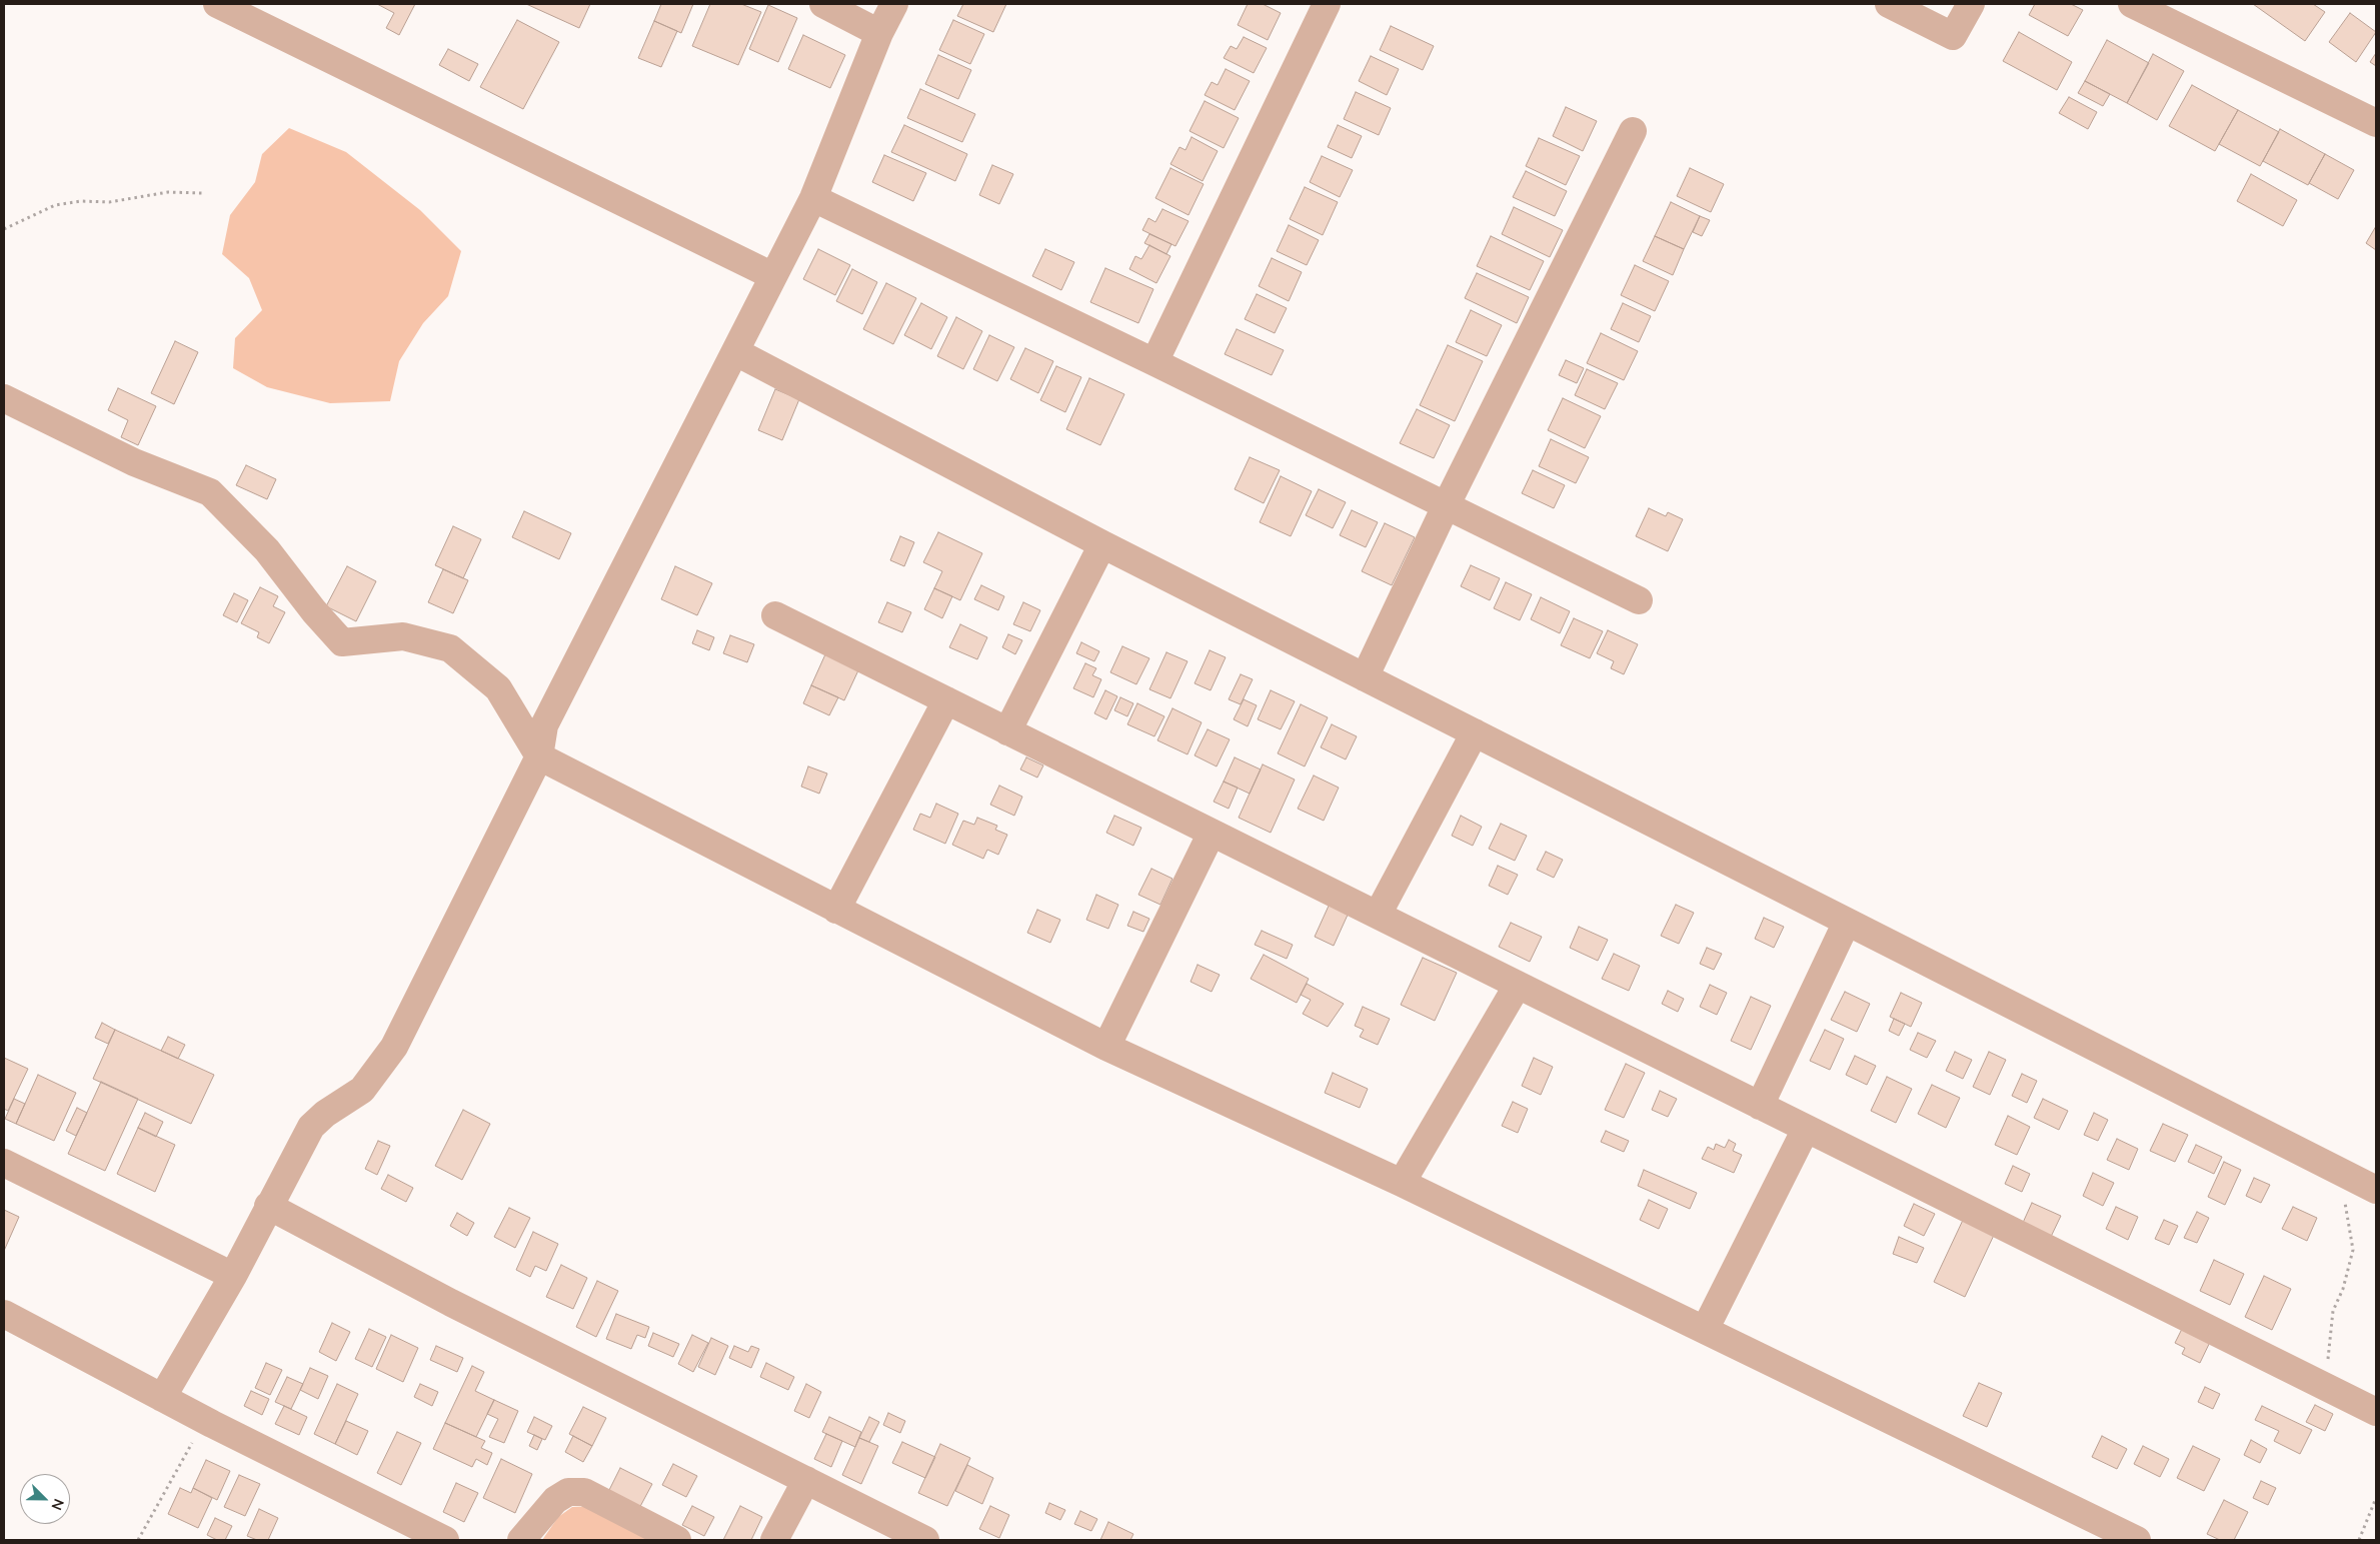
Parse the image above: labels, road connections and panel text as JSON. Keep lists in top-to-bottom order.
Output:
{
  "north": "bottom right"
}
